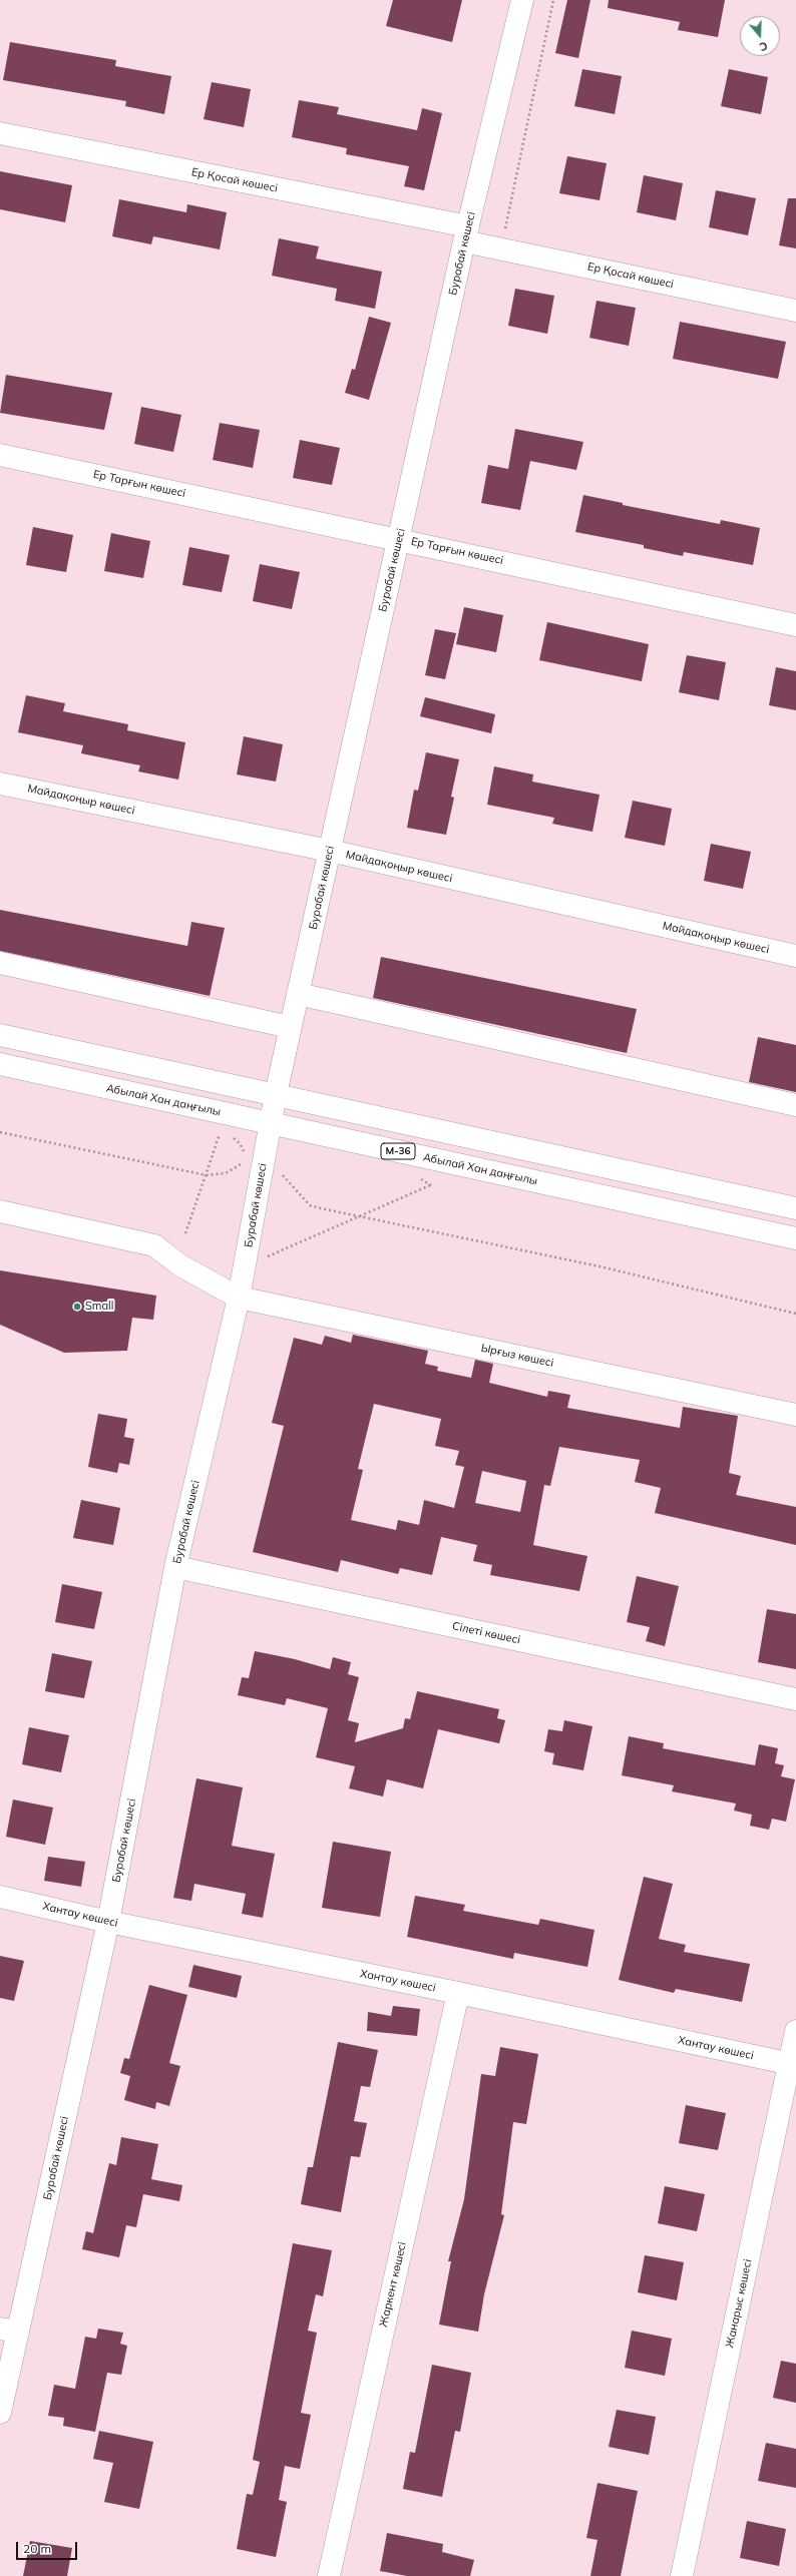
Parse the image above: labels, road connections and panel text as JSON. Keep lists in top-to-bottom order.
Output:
{
  "streets": {
    "street": [
      "Ер Қосай көшесі",
      "Бурабай көшесі",
      "Ер Тарғын көшесі",
      "Майдақоңыр көшесі",
      "Абылай Хан даңғылы",
      "M-36",
      "Ырғыз көшесі",
      "Сілеті көшесі",
      "Хантау көшесі",
      "Жаркент көшесі",
      "Жанарыс көшесі"
    ]
  },
  "crossings": [
    ["Ер Қосай көшесі", "Бурабай көшесі"],
    ["Бурабай көшесі", "Ер Тарғын көшесі"],
    ["Бурабай көшесі", "Майдақоңыр көшесі"],
    ["Бурабай көшесі", "Абылай Хан даңғылы"],
    ["Бурабай көшесі", "Ырғыз көшесі"],
    ["Бурабай көшесі", "Сілеті көшесі"],
    ["Бурабай көшесі", "Хантау көшесі"],
    ["Хантау көшесі", "Жаркент көшесі"],
    ["Хантау көшесі", "Жанарыс көшесі"]
  ],
  "places": ["Small"],
  "scale_bar": "20 m",
  "north": "bottom"
}
